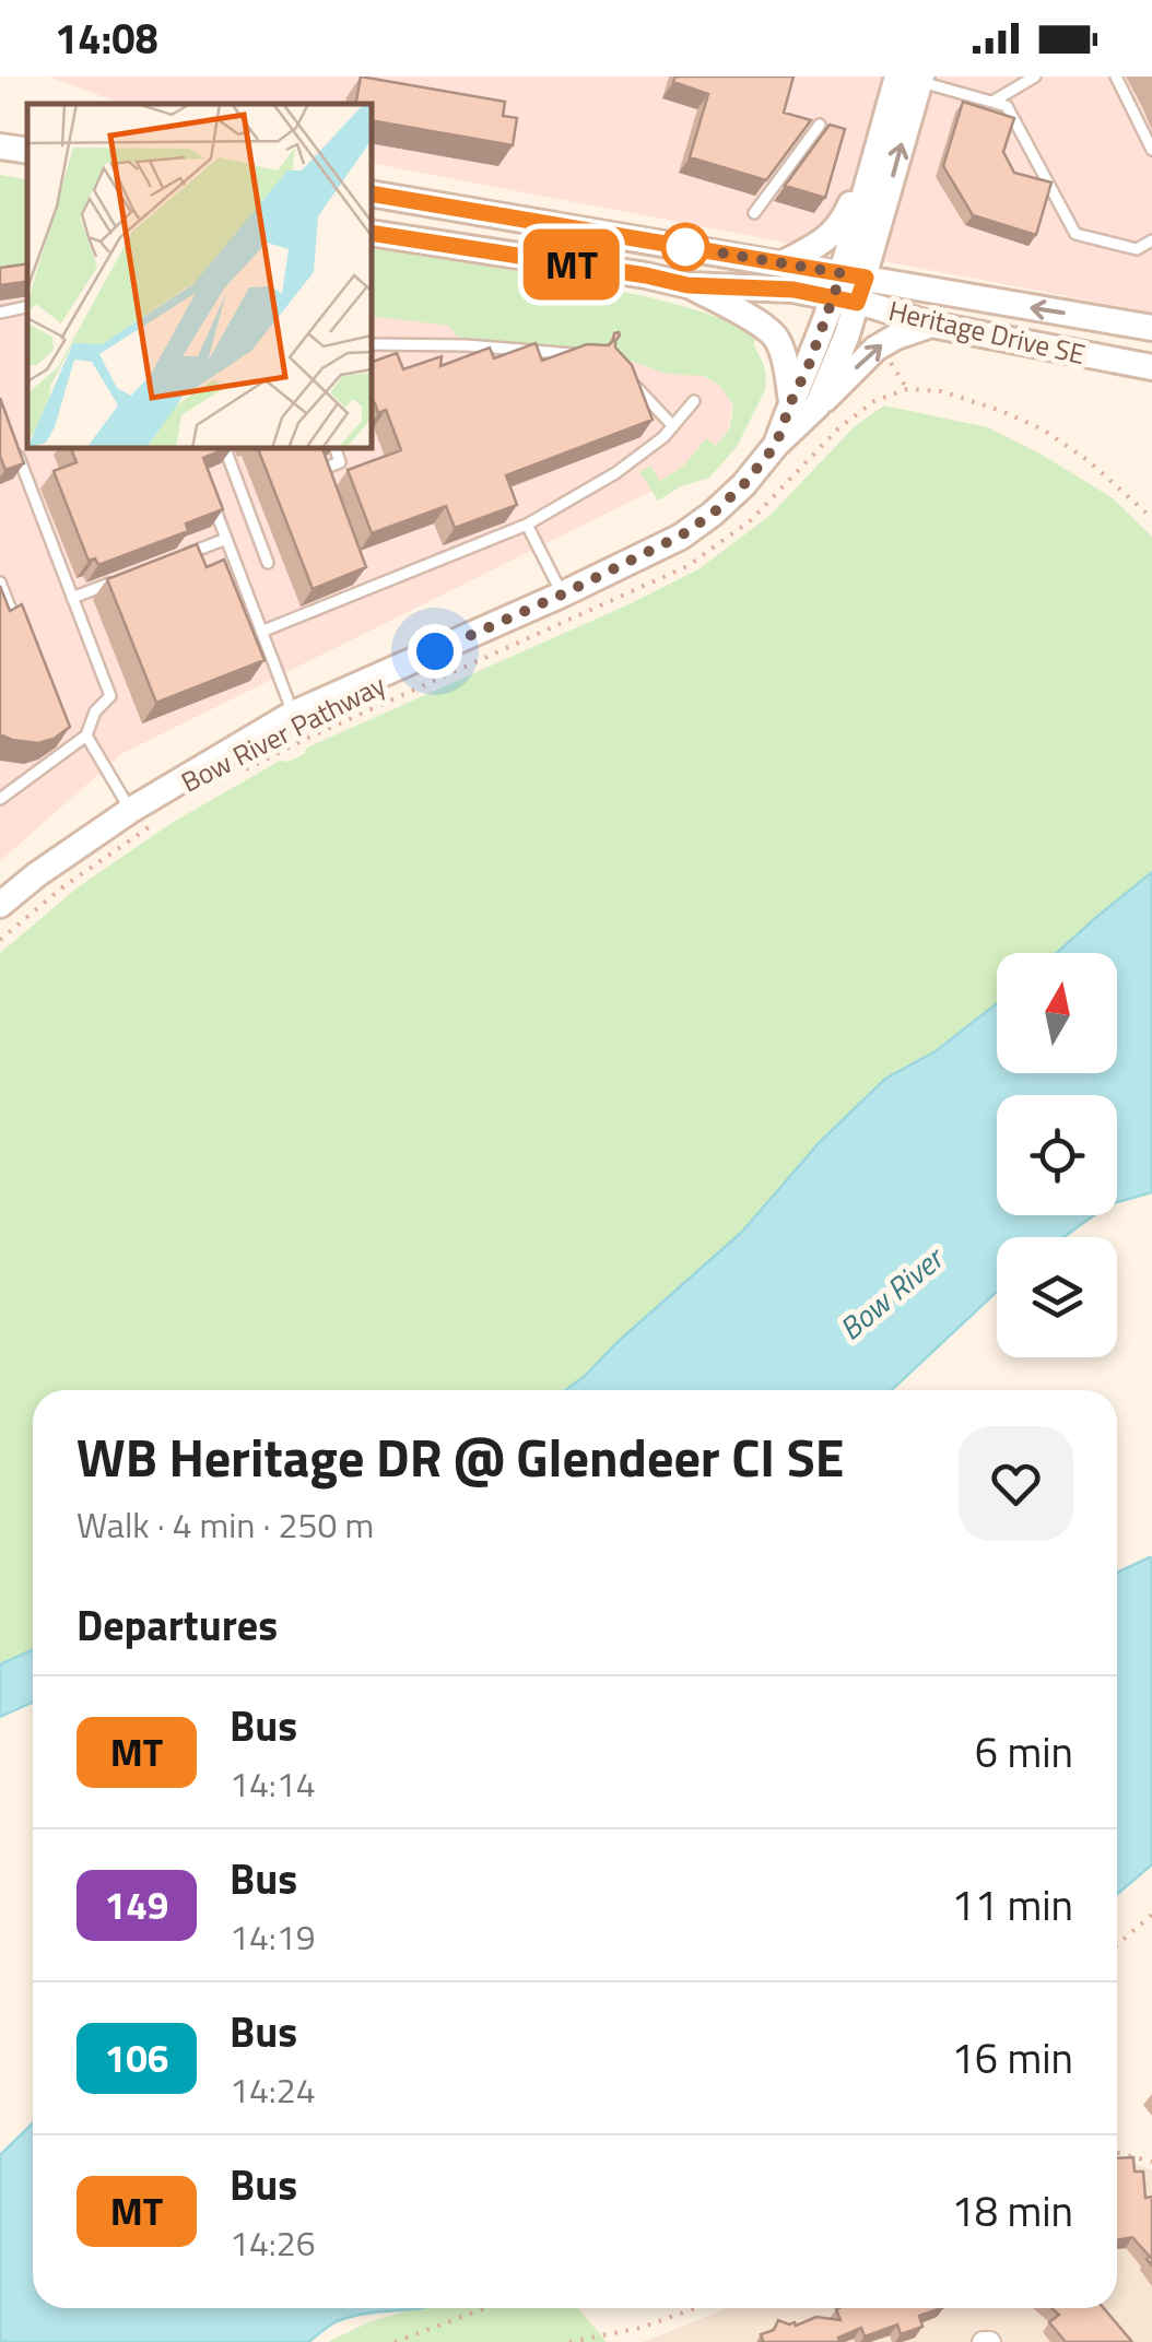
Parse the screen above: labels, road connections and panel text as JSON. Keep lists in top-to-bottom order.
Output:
{
  "streets": {
    "main road": ["Heritage Drive SE"],
    "path": ["Bow River Pathway"]
  },
  "water": ["Bow River"],
  "lines": ["bus line MT"],
  "north": "top",
  "page": {
    "status": "14:08",
    "on_map": "MT",
    "heading": [
      ["WB Heritage DR @ Glendeer CI SE", "Walk · 4 min · 250 m"],
      "Departures"
    ],
    "list": [
      {
        "mark": "MT",
        "name": "Bus",
        "note": "14:14",
        "value": "6 min"
      },
      {
        "mark": "149",
        "name": "Bus",
        "note": "14:19",
        "value": "11 min"
      },
      {
        "mark": "106",
        "name": "Bus",
        "note": "14:24",
        "value": "16 min"
      },
      {
        "mark": "MT",
        "name": "Bus",
        "note": "14:26",
        "value": "18 min"
      }
    ]
  }
}
